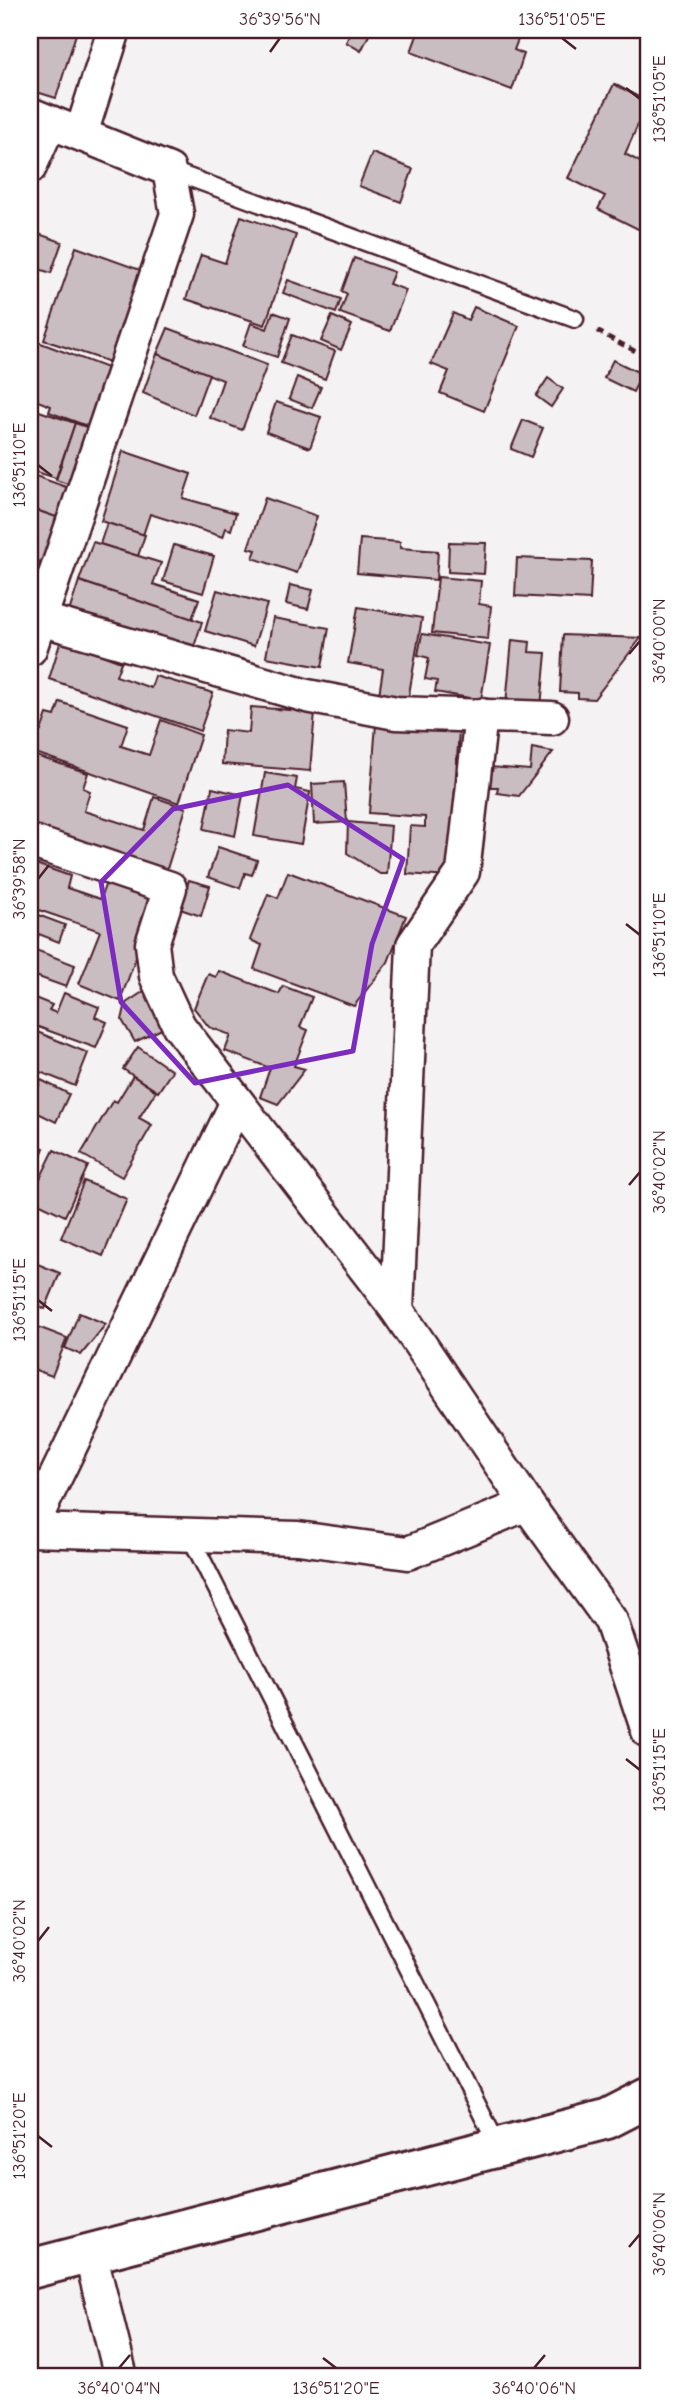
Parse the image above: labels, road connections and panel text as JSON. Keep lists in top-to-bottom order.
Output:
{
  "coordinates": [
    "36°39'56\"N",
    "136°51'05\"E",
    "136°51'10\"E",
    "36°40'00\"N",
    "36°39'58\"N",
    "36°40'02\"N",
    "136°51'15\"E",
    "136°51'20\"E",
    "36°40'06\"N",
    "36°40'04\"N"
  ]
}
